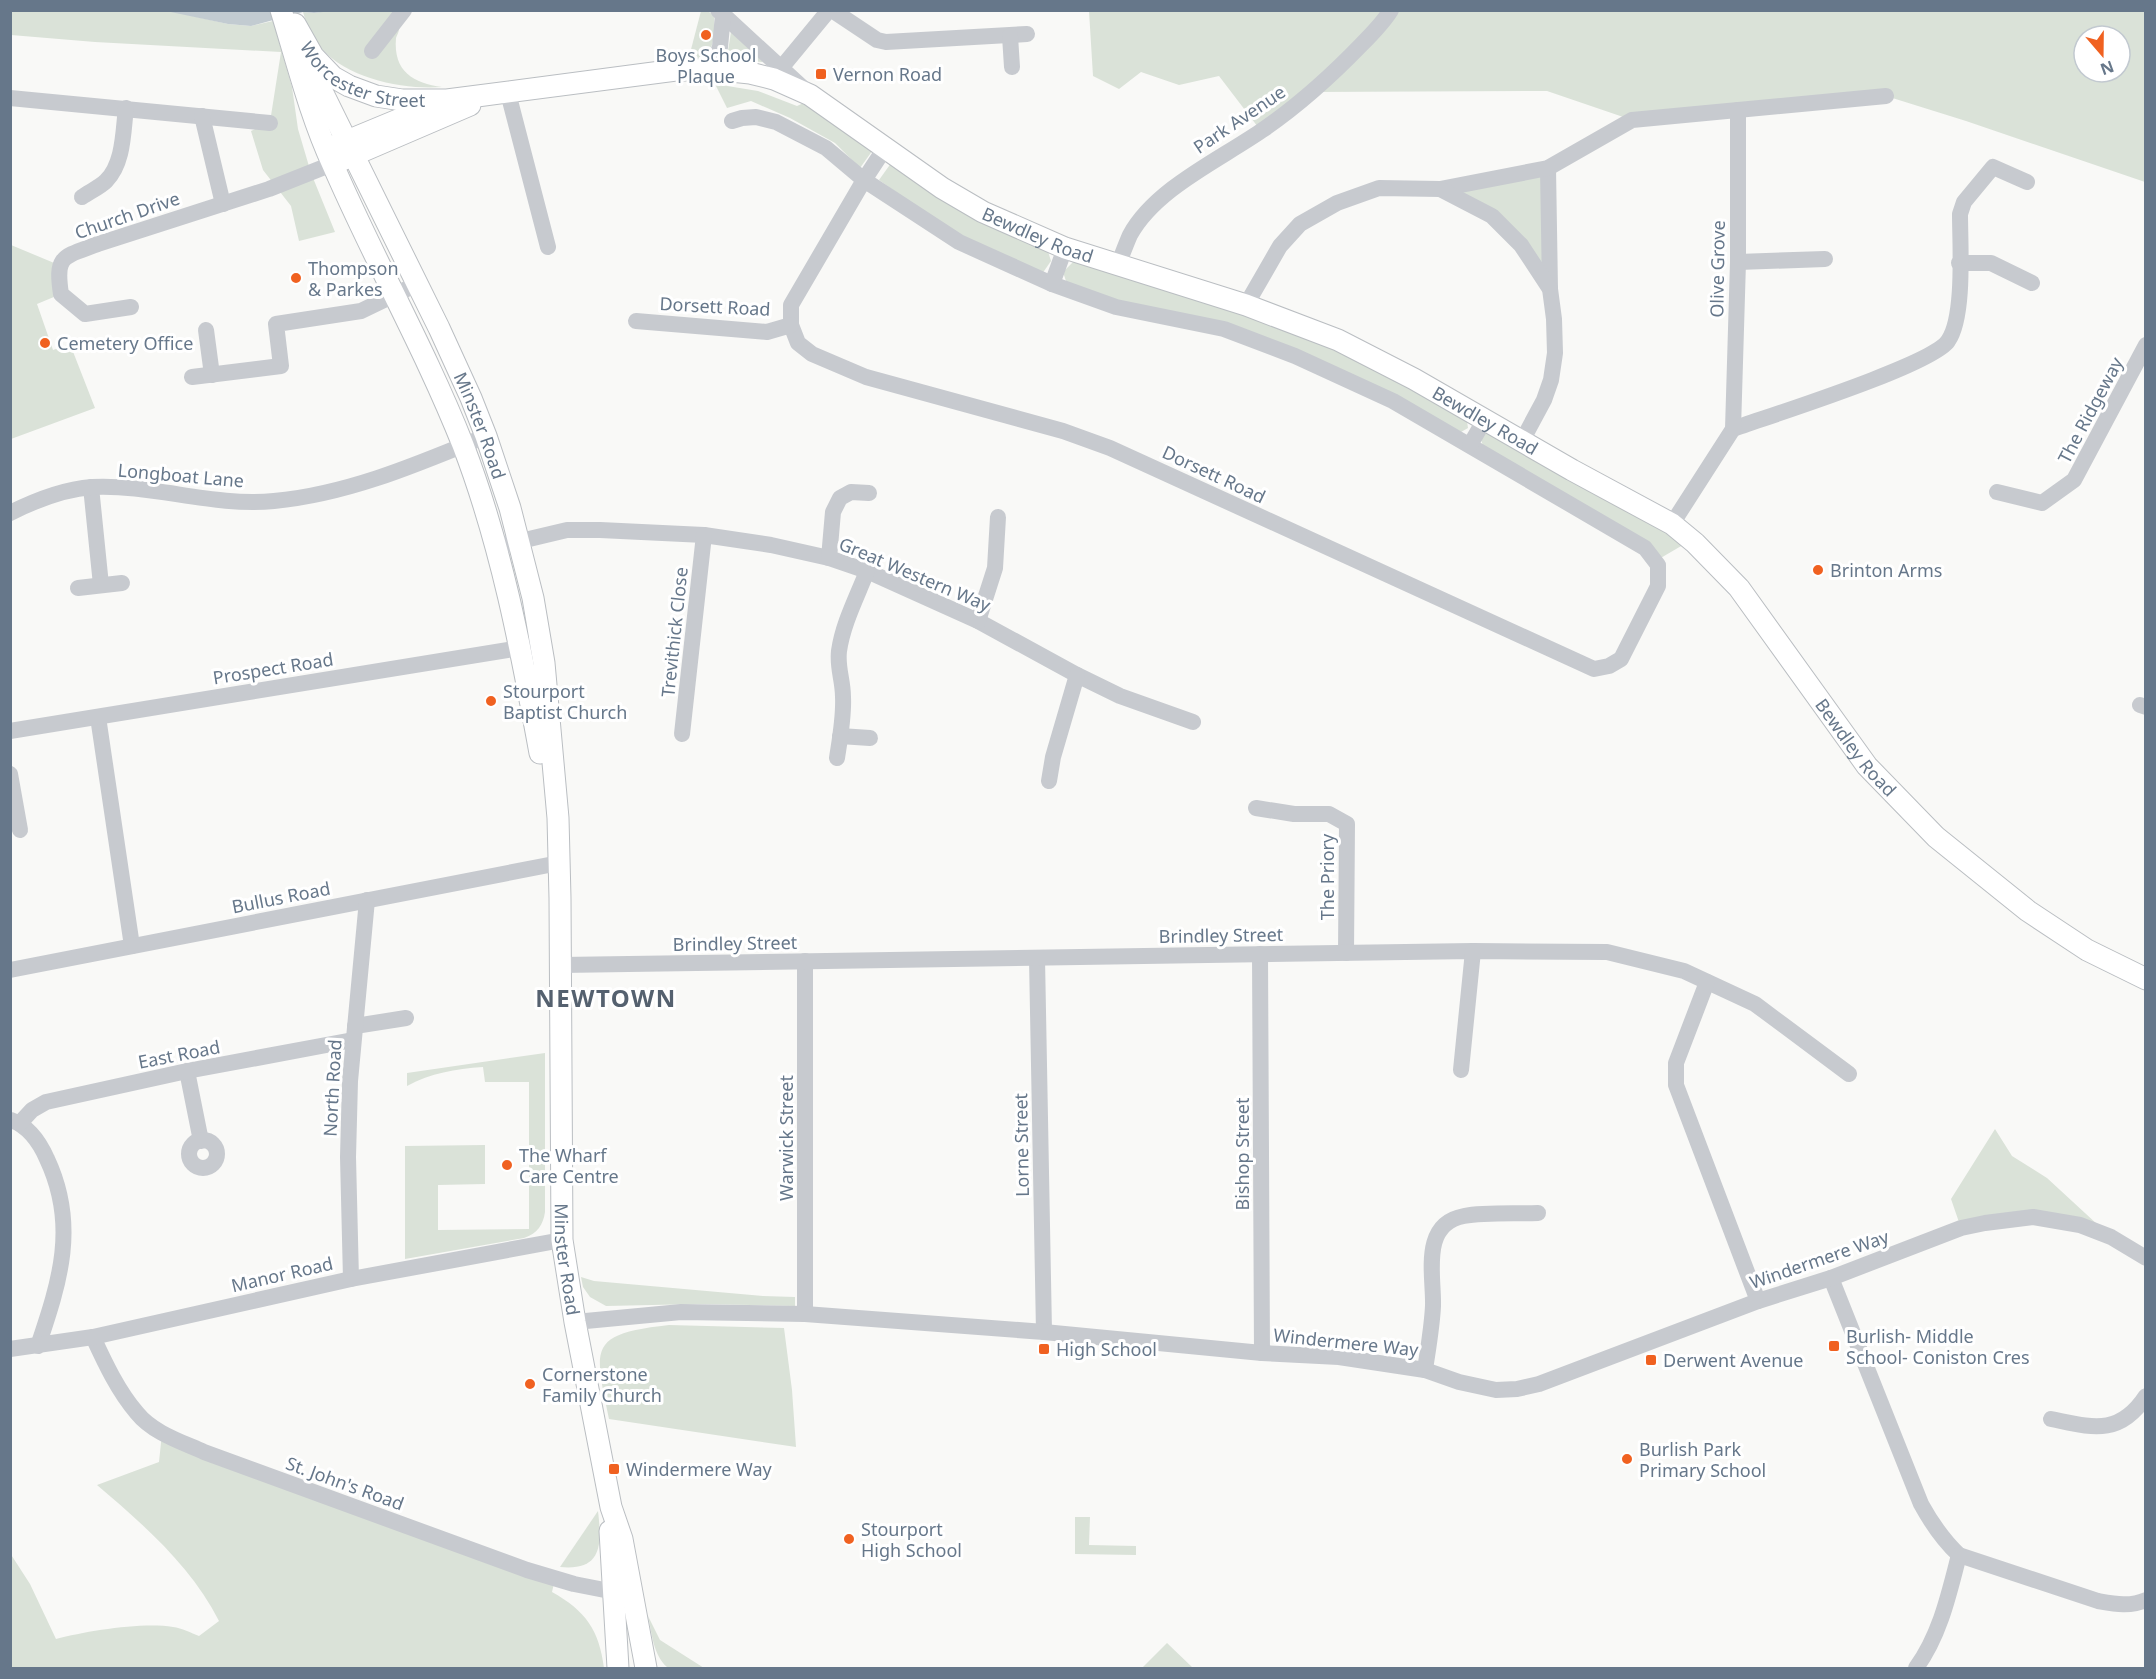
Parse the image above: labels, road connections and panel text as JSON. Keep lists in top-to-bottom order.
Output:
{
  "streets": {
    "main road": ["Worcester Street", "Bewdley Road", "Minster Road"],
    "street": [
      "Park Avenue",
      "Church Drive",
      "Olive Grove",
      "Dorsett Road",
      "The Ridgeway",
      "Longboat Lane",
      "Great Western Way",
      "Trevithick Close",
      "Prospect Road",
      "The Priory",
      "Bullus Road",
      "Brindley Street",
      "East Road",
      "North Road",
      "Warwick Street",
      "Lorne Street",
      "Bishop Street",
      "Windermere Way",
      "Manor Road",
      "St. John's Road"
    ]
  },
  "crossings": [
    ["Worcester Street", "Bewdley Road"],
    ["Worcester Street", "Minster Road"],
    ["Park Avenue", "Bewdley Road"],
    ["Church Drive", "Minster Road"],
    ["Bewdley Road", "Dorsett Road"],
    ["Minster Road", "Longboat Lane"],
    ["Minster Road", "Great Western Way"],
    ["Minster Road", "Prospect Road"],
    ["Minster Road", "Bullus Road"],
    ["Minster Road", "Brindley Street"],
    ["Minster Road", "Windermere Way"],
    ["Minster Road", "Manor Road"],
    ["Minster Road", "St. John's Road"],
    ["Great Western Way", "Trevithick Close"],
    ["The Priory", "Brindley Street"],
    ["Bullus Road", "North Road"],
    ["Brindley Street", "Warwick Street"],
    ["Brindley Street", "Lorne Street"],
    ["Brindley Street", "Bishop Street"],
    ["East Road", "North Road"],
    ["North Road", "Manor Road"],
    ["Warwick Street", "Windermere Way"],
    ["Lorne Street", "Windermere Way"],
    ["Bishop Street", "Windermere Way"],
    ["Manor Road", "St. John's Road"]
  ],
  "districts": ["NEWTOWN"],
  "places": {
    "other": [
      "Boys School Plaque",
      "Thompson & Parkes",
      "Cemetery Office",
      "Brinton Arms",
      "Stourport Baptist Church",
      "The Wharf Care Centre",
      "Cornerstone Family Church",
      "Burlish Park Primary School",
      "Stourport High School"
    ],
    "transit": [
      "Vernon Road",
      "Burlish- Middle School- Coniston Cres",
      "High School",
      "Derwent Avenue",
      "Windermere Way"
    ]
  },
  "north": "bottom"
}
